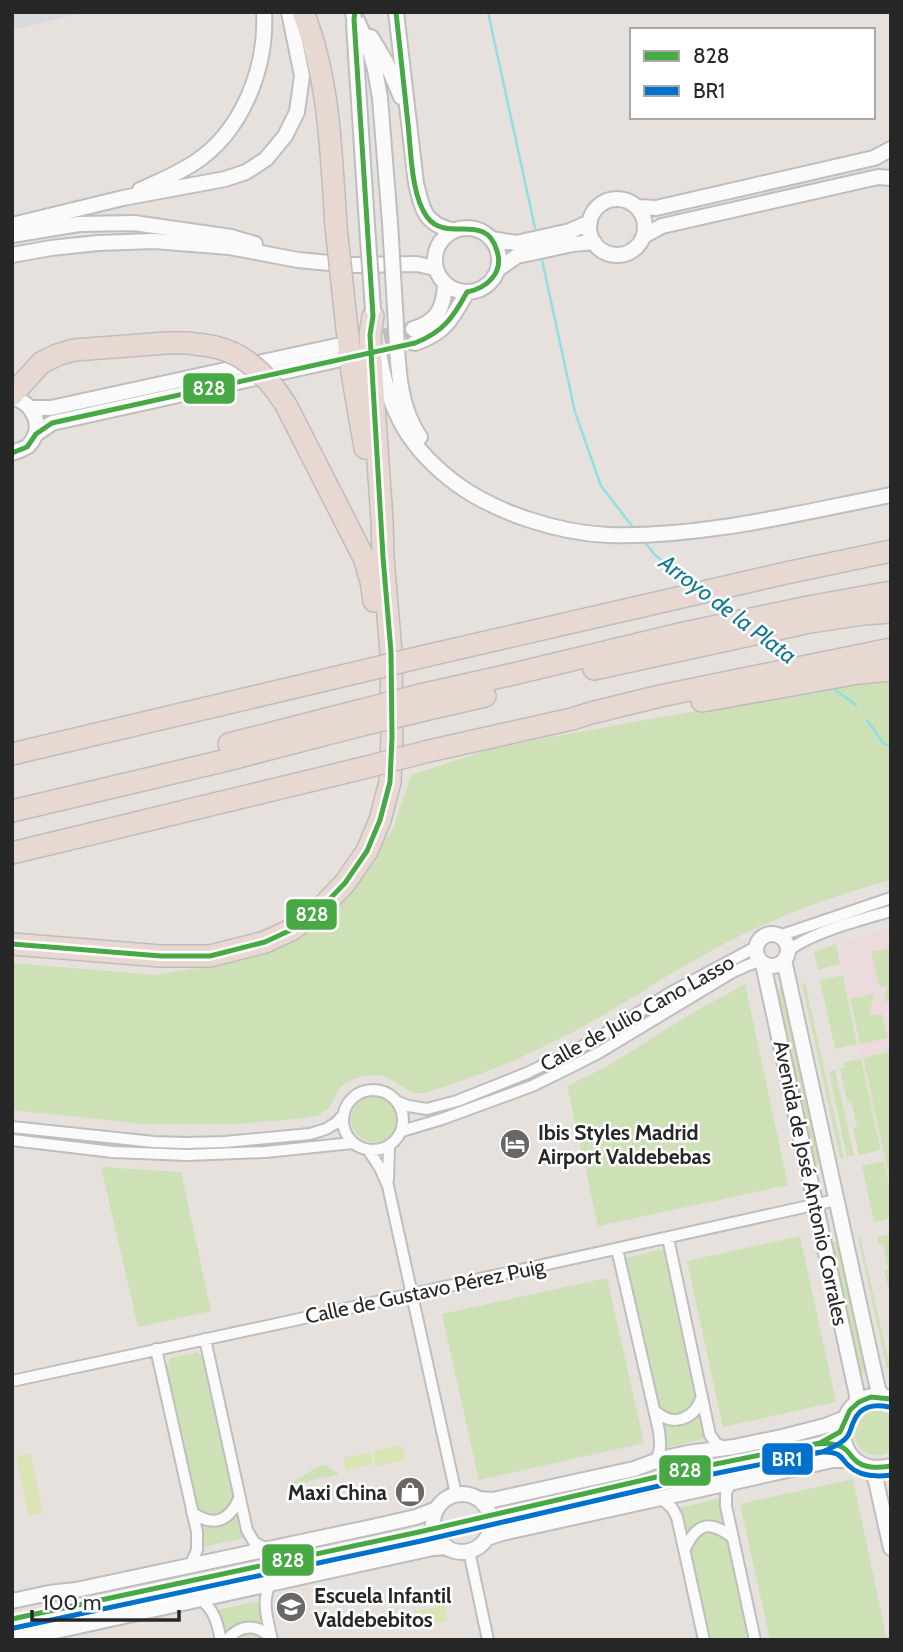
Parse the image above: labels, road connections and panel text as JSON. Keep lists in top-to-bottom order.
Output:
{
  "streets": {
    "street": ["Calle de Julio Cano Lasso", "Avenida de José Antonio Corrales", "Calle de Gustavo Pérez Puig"]
  },
  "crossings": [
    ["Calle de Julio Cano Lasso", "Avenida de José Antonio Corrales"],
    ["Avenida de José Antonio Corrales", "Calle de Gustavo Pérez Puig"]
  ],
  "water": ["Arroyo de la Plata"],
  "places": {
    "hotel": ["Ibis Styles Madrid Airport Valdebebas"],
    "shop": ["Maxi China"],
    "school or university": ["Escuela Infantil Valdebebitos"]
  },
  "lines": ["transit line 828", "transit line BR1"],
  "legend": ["828", "BR1"],
  "scale_bar": "100 m"
}
